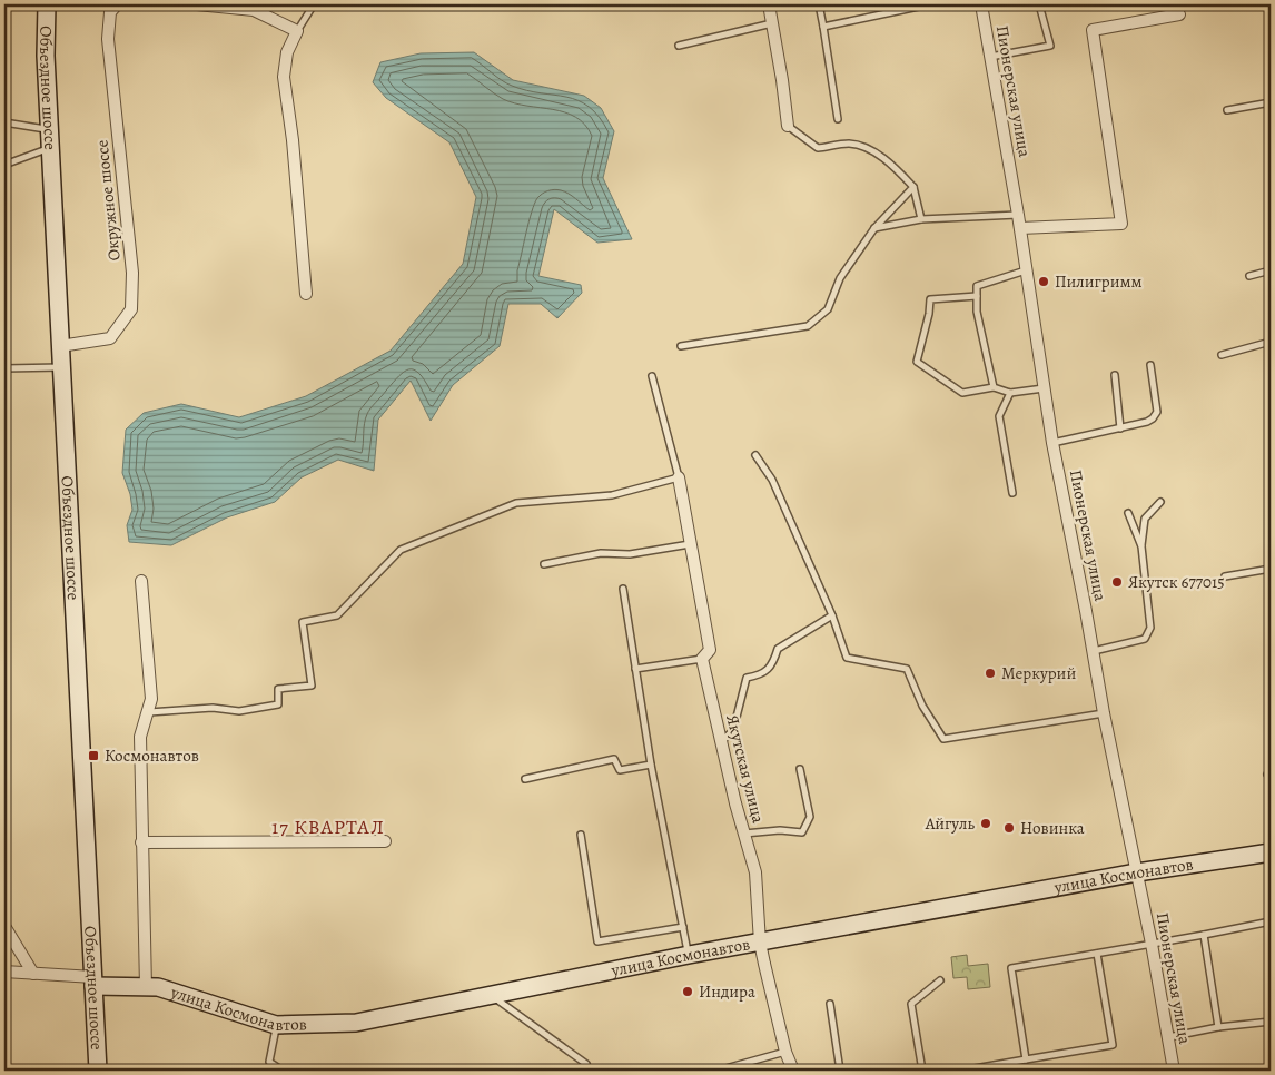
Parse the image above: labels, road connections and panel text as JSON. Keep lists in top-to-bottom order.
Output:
{
  "streets": {
    "street": [
      "Объездное шоссе",
      "Пионерская улица",
      "Окружное шоссе",
      "Якутская улица",
      "улица Космонавтов"
    ]
  },
  "crossings": [
    ["Объездное шоссе", "Окружное шоссе"],
    ["Объездное шоссе", "улица Космонавтов"],
    ["Пионерская улица", "улица Космонавтов"],
    ["Якутская улица", "улица Космонавтов"]
  ],
  "districts": ["17 КВАРТАЛ"],
  "places": {
    "other": [
      "Пилигримм",
      "Якутск 677015",
      "Меркурий",
      "Айгуль",
      "Новинка",
      "Индира"
    ],
    "transit": ["Космонавтов"]
  }
}
